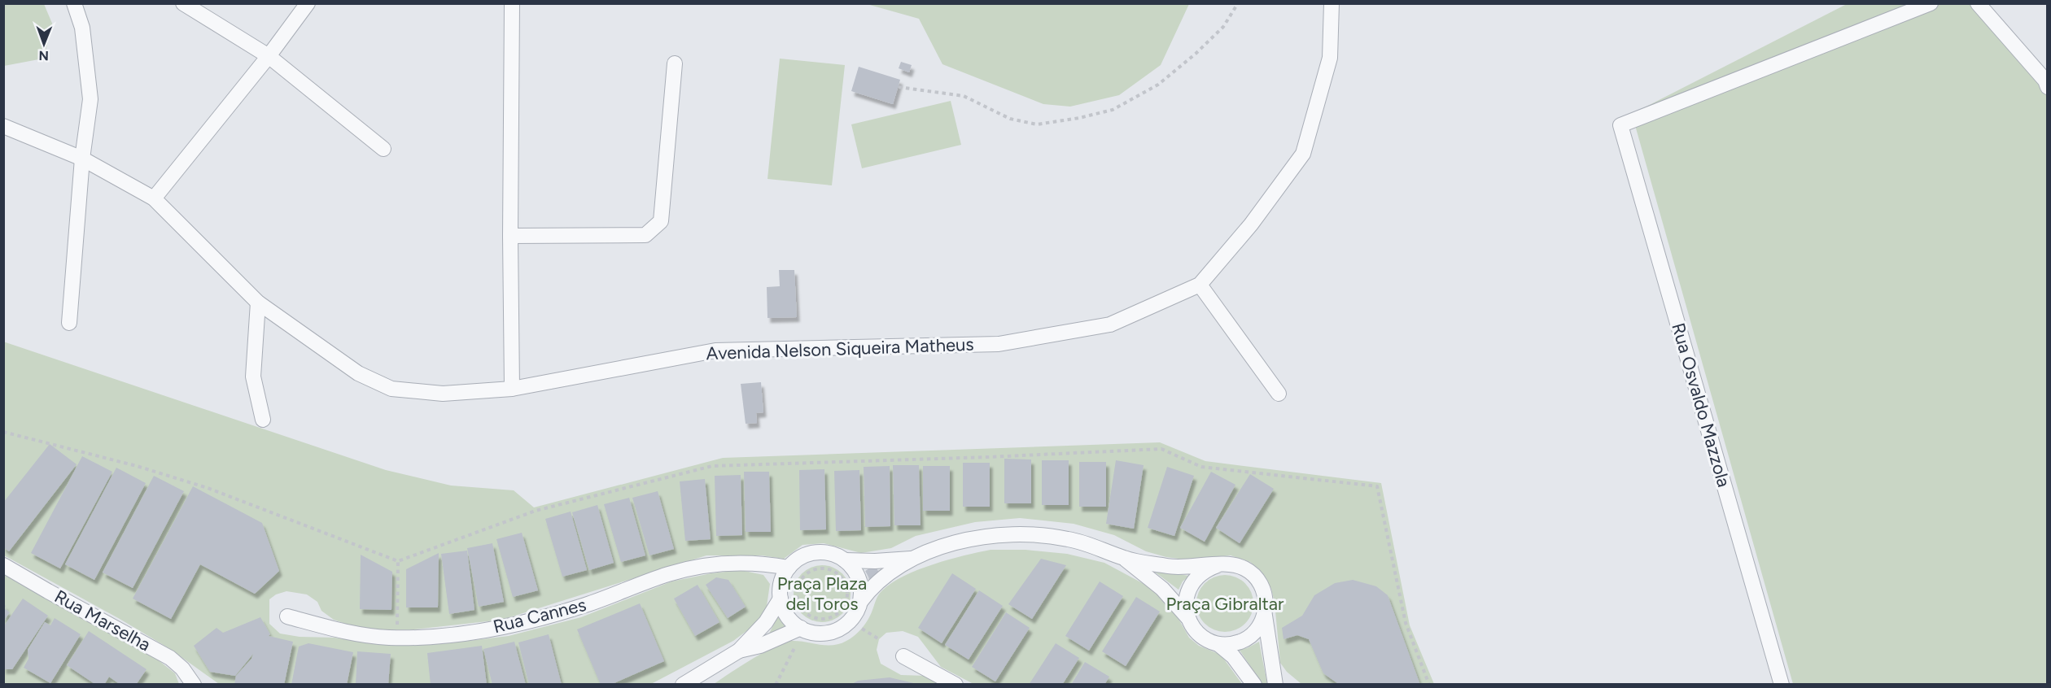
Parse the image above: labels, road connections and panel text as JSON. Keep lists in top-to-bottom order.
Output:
{
  "streets": {
    "street": [
      "Avenida Nelson Siqueira Matheus",
      "Rua Osvaldo Mazzola",
      "Rua Cannes",
      "Rua Marselha"
    ]
  },
  "parks": ["Praça Plaza del Toros", "Praça Gibraltar"],
  "north": "bottom"
}
